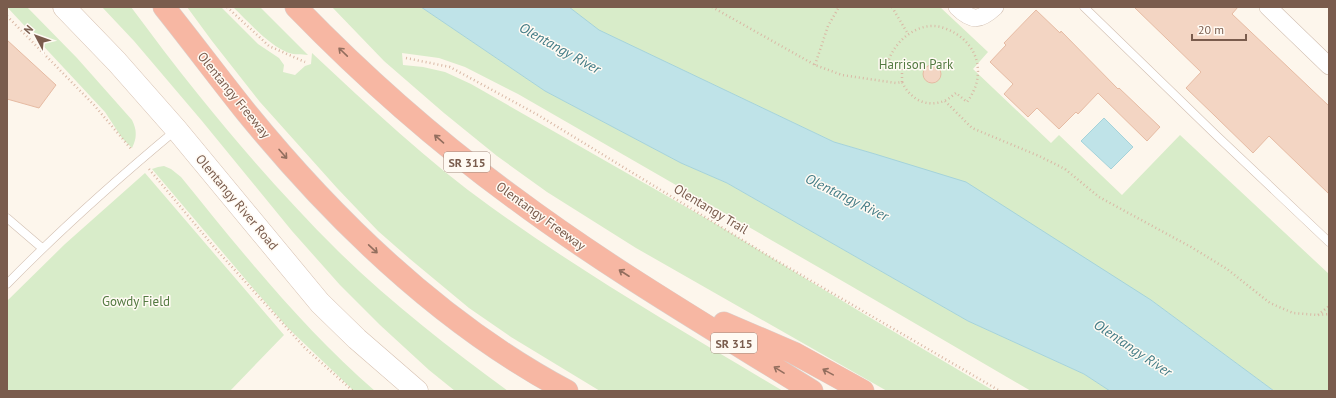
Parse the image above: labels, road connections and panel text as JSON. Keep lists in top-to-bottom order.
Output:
{
  "streets": {
    "highway": ["Olentangy Freeway", "SR 315"],
    "main road": ["Olentangy River Road"],
    "path": ["Olentangy Trail"]
  },
  "water": ["Olentangy River"],
  "parks": ["Harrison Park", "Gowdy Field"],
  "scale_bar": "20 m",
  "north": "top left"
}
